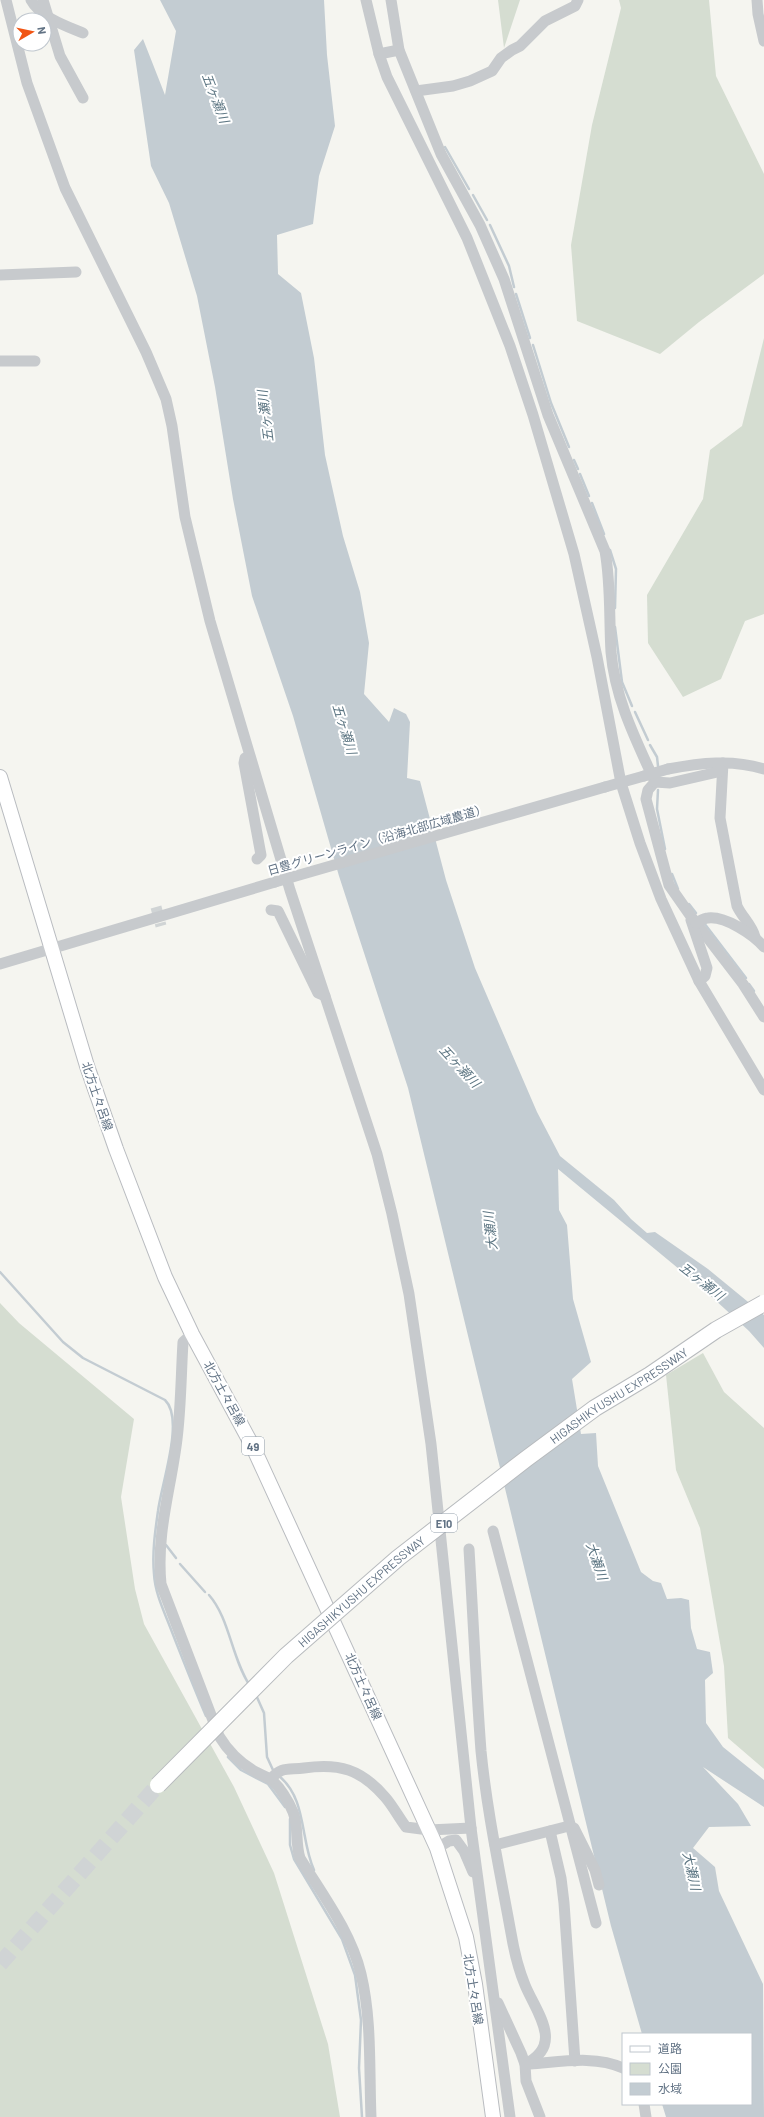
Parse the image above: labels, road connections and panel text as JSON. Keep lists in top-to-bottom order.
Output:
{
  "streets": {
    "highway": ["HIGASHIKYUSHU EXPRESSWAY", "E10"],
    "main road": ["北方土々呂線", "49"],
    "street": ["日豊グリーンライン（沿海北部広域農道）"]
  },
  "crossings": [
    ["日豊グリーンライン（沿海北部広域農道）", "北方土々呂線"]
  ],
  "water": ["五ヶ瀬川", "大瀬川"],
  "legend": ["道路", "公園", "水域"],
  "north": "right"
}
